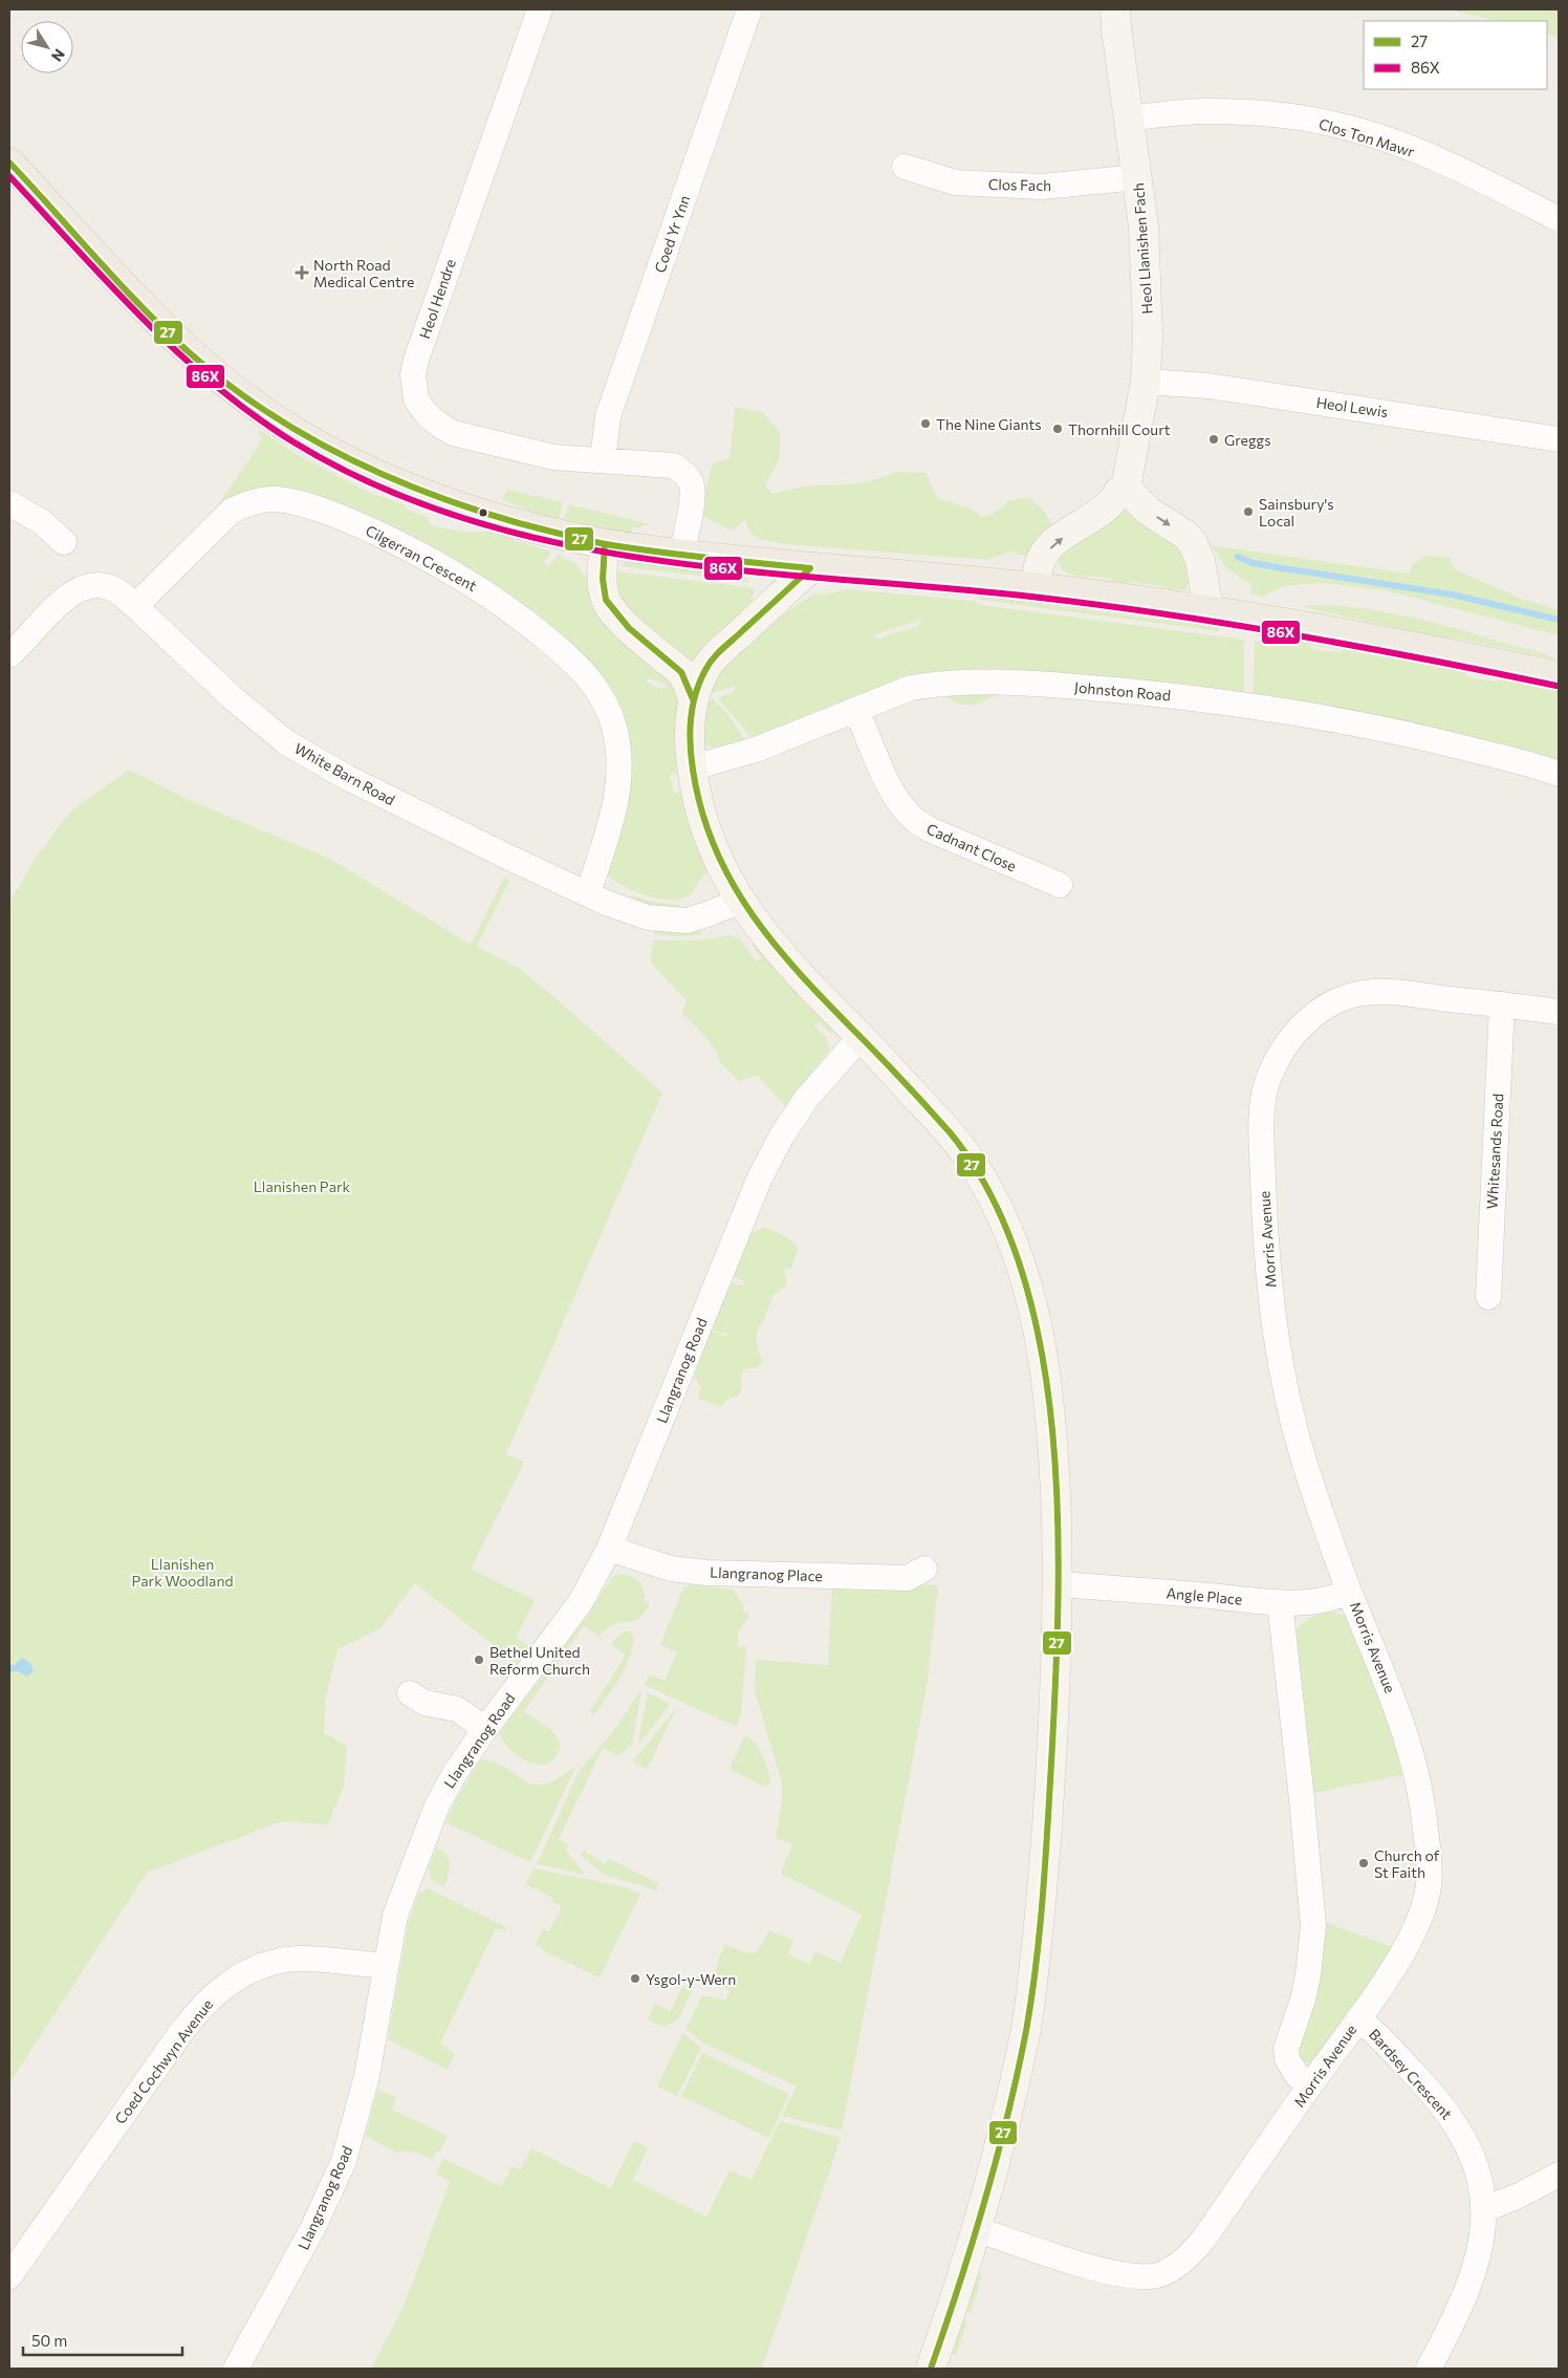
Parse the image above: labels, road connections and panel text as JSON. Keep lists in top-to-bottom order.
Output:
{
  "streets": {
    "street": [
      "Clos Ton Mawr",
      "Clos Fach",
      "Coed Yr Ynn",
      "Heol Llanishen Fach",
      "Heol Hendre",
      "Heol Lewis",
      "Cilgerran Crescent",
      "Johnston Road",
      "White Barn Road",
      "Cadnant Close",
      "Whitesands Road",
      "Morris Avenue",
      "Llangranog Road",
      "Llangranog Place",
      "Angle Place",
      "Coed Cochwyn Avenue",
      "Bardsey Crescent"
    ]
  },
  "crossings": [
    ["Clos Ton Mawr", "Heol Llanishen Fach"],
    ["Clos Fach", "Heol Llanishen Fach"],
    ["Coed Yr Ynn", "Heol Hendre"],
    ["Heol Llanishen Fach", "Heol Lewis"],
    ["Cilgerran Crescent", "White Barn Road"],
    ["Johnston Road", "Cadnant Close"],
    ["Whitesands Road", "Morris Avenue"],
    ["Morris Avenue", "Angle Place"],
    ["Morris Avenue", "Bardsey Crescent"],
    ["Llangranog Road", "Llangranog Place"],
    ["Llangranog Road", "Coed Cochwyn Avenue"]
  ],
  "parks": ["Llanishen Park", "Llanishen Park Woodland"],
  "places": {
    "health": ["North Road Medical Centre"],
    "other": [
      "The Nine Giants",
      "Thornhill Court",
      "Greggs",
      "Sainsbury's Local",
      "Bethel United Reform Church",
      "Church of St Faith",
      "Ysgol-y-Wern"
    ]
  },
  "lines": ["transit line 27", "transit line 86X"],
  "legend": ["27", "86X"],
  "scale_bar": "50 m",
  "north": "bottom right"
}
